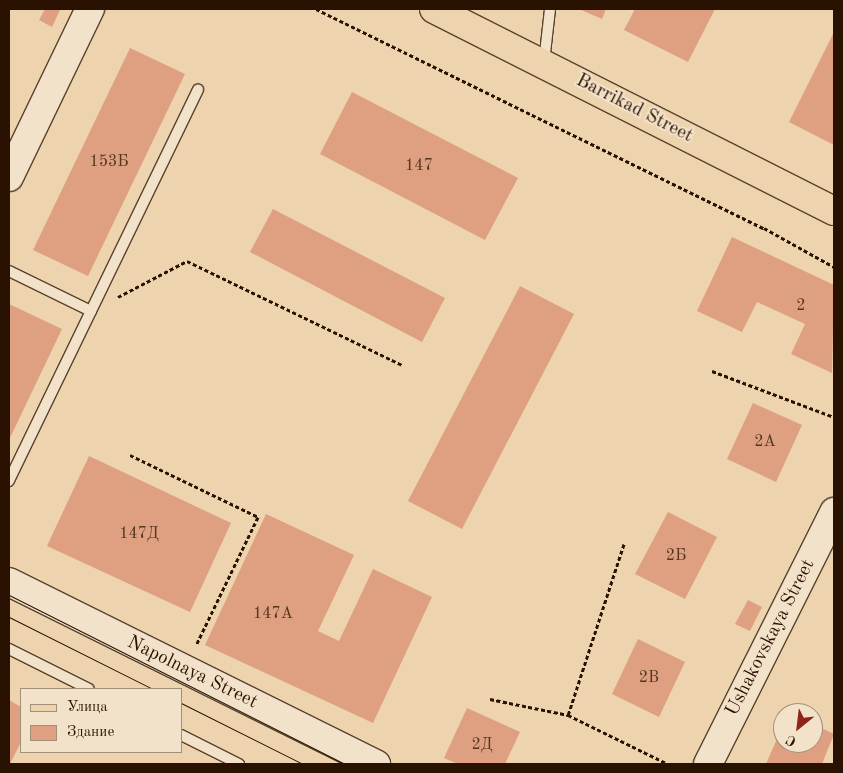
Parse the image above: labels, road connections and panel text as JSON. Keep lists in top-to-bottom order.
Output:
{
  "streets": {
    "main road": ["Barrikad Street"],
    "street": ["Ushakovskaya Street", "Napolnaya Street"]
  },
  "house_numbers": [
    "153Б",
    "147",
    "2",
    "2А",
    "147Д",
    "2Б",
    "147А",
    "2В",
    "2Д"
  ],
  "legend": ["Улица", "Здание"],
  "north": "bottom left"
}
